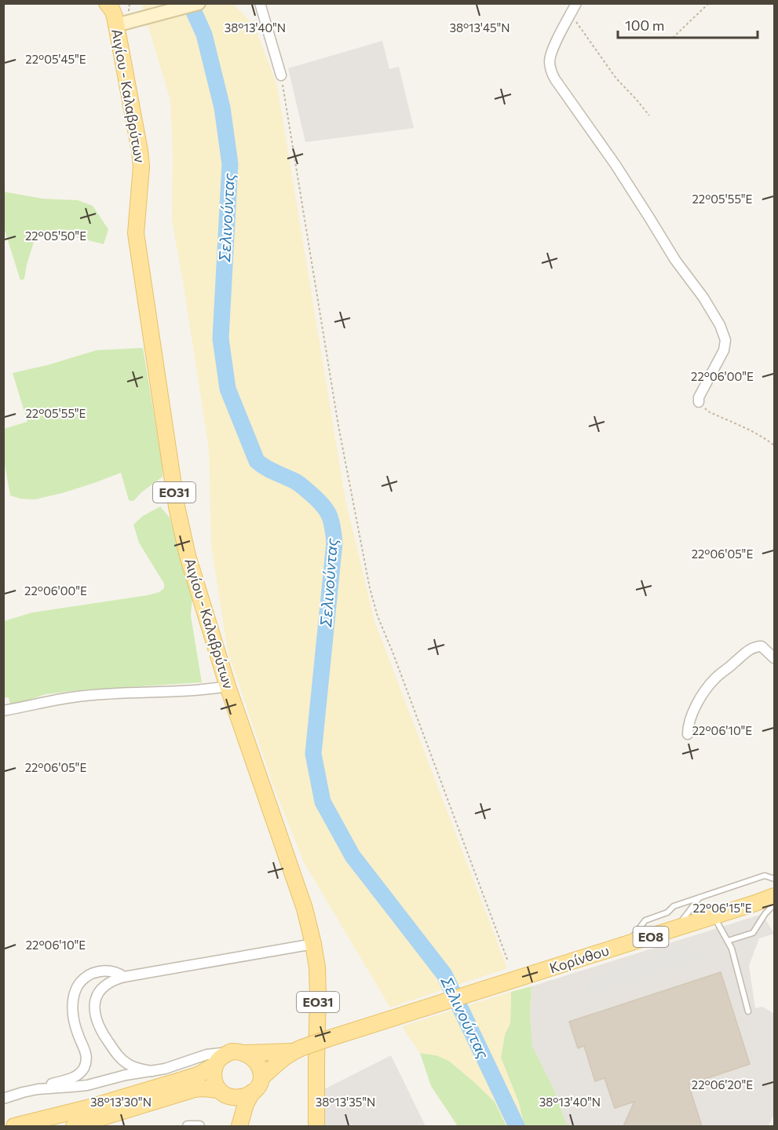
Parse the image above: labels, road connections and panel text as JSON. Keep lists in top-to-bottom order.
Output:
{
  "streets": {
    "main road": [
      "Αιγίου - Καλαβρύτων",
      "ΕΟ31",
      "ΕΟ8",
      "Κορίνθου"
    ]
  },
  "crossings": [
    ["ΕΟ8", "Κορίνθου"]
  ],
  "water": ["Σελινούντας"],
  "scale_bar": "100 m",
  "coordinates": [
    "38°13'40\"N",
    "38°13'45\"N",
    "22°05'45\"E",
    "22°05'55\"E",
    "22°05'50\"E",
    "22°06'00\"E",
    "22°06'05\"E",
    "22°06'10\"E",
    "22°06'15\"E",
    "22°06'20\"E",
    "38°13'30\"N",
    "38°13'35\"N"
  ]
}
